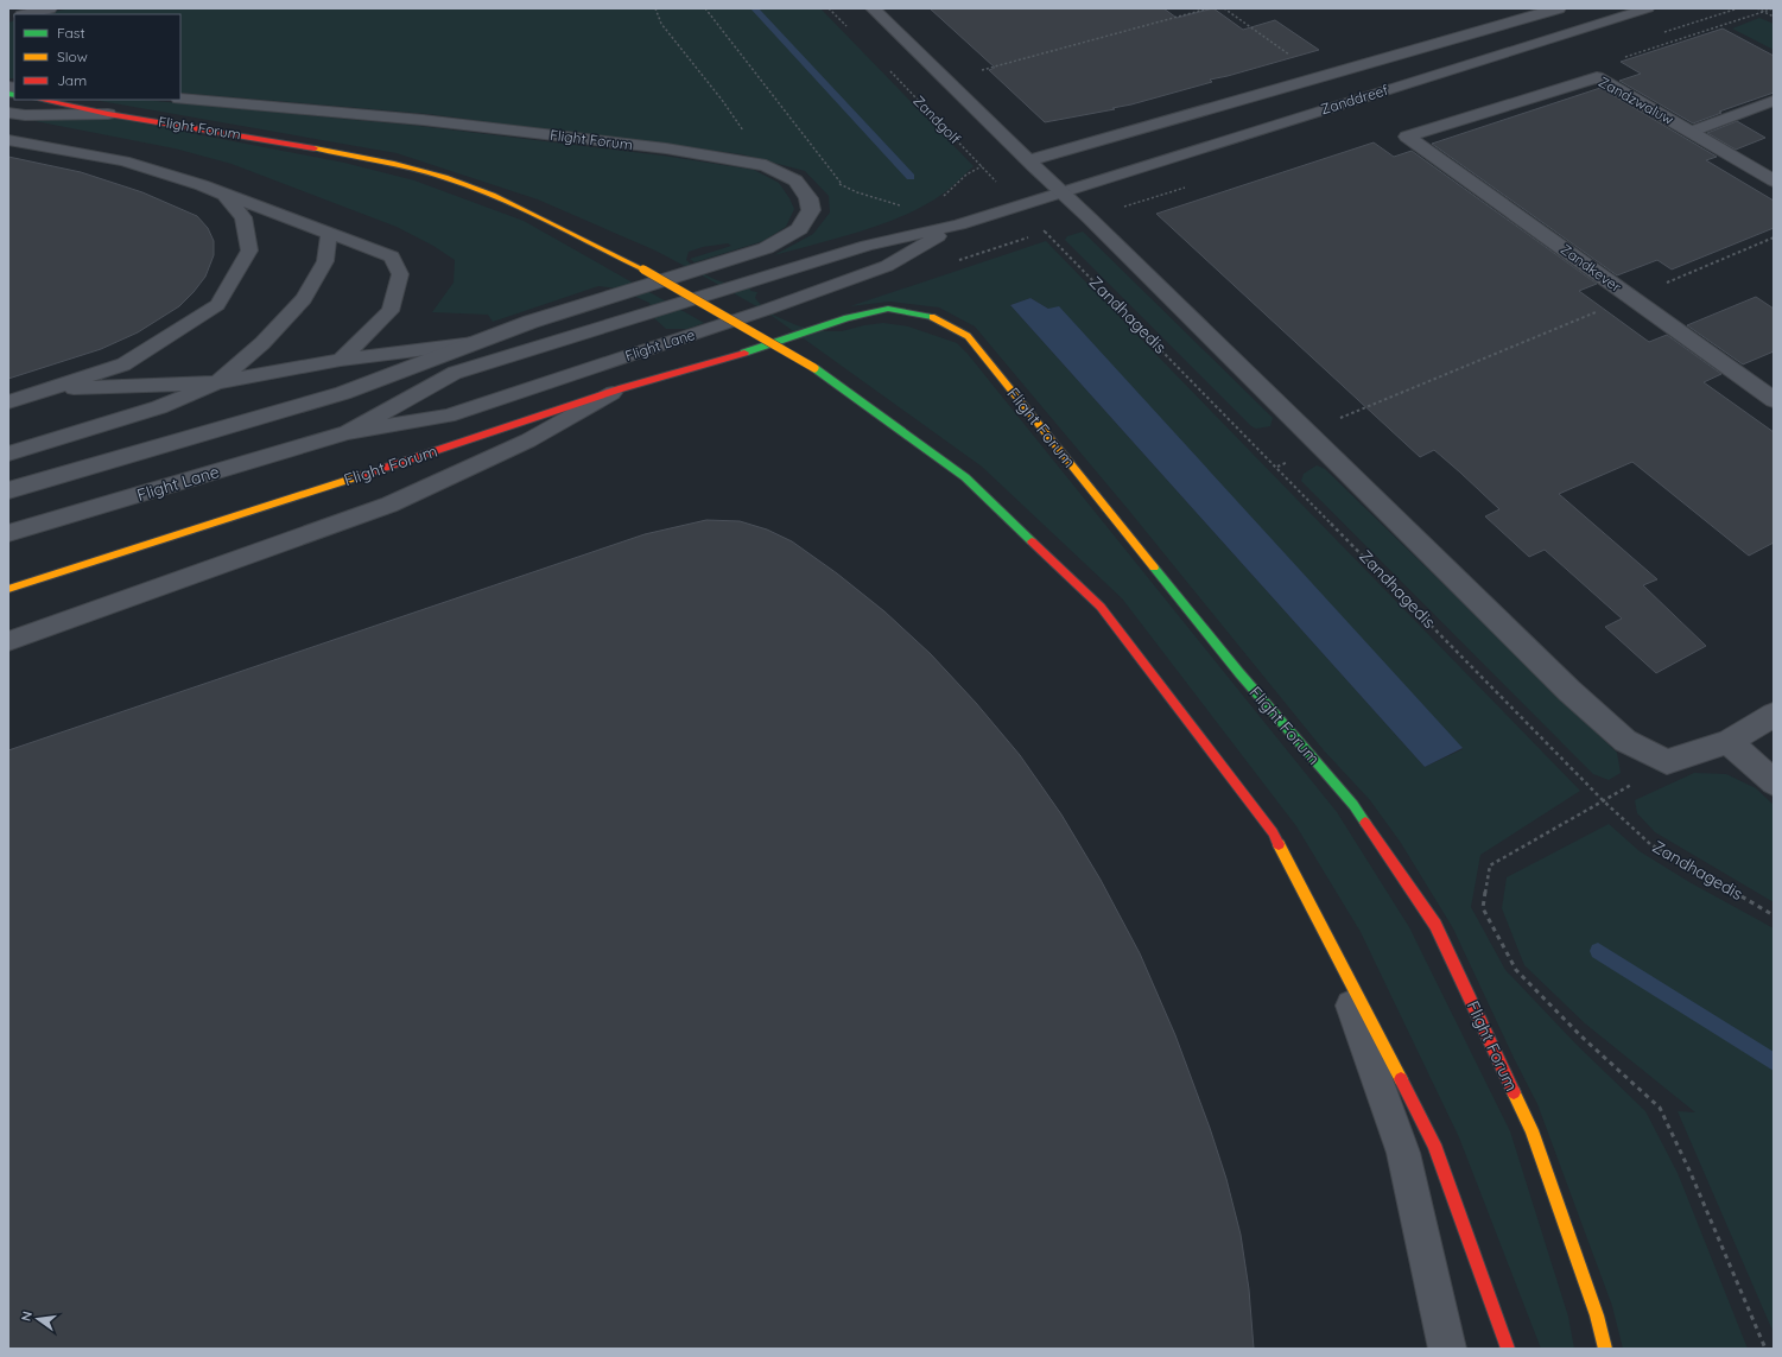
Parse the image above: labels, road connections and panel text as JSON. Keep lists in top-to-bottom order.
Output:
{
  "streets": {
    "main road": ["Flight Forum"],
    "street": ["Zanddreef", "Zandzwaluw", "Zandkever"],
    "lane": ["Flight Lane"],
    "path": ["Zandgolf", "Zandhagedis"]
  },
  "crossings": [
    ["Zanddreef", "Flight Lane"],
    ["Zandzwaluw", "Zandkever"],
    ["Zandgolf", "Zandhagedis"],
    ["Zandgolf", "Flight Lane"]
  ],
  "legend": ["Fast", "Slow", "Jam"],
  "north": "left"
}
